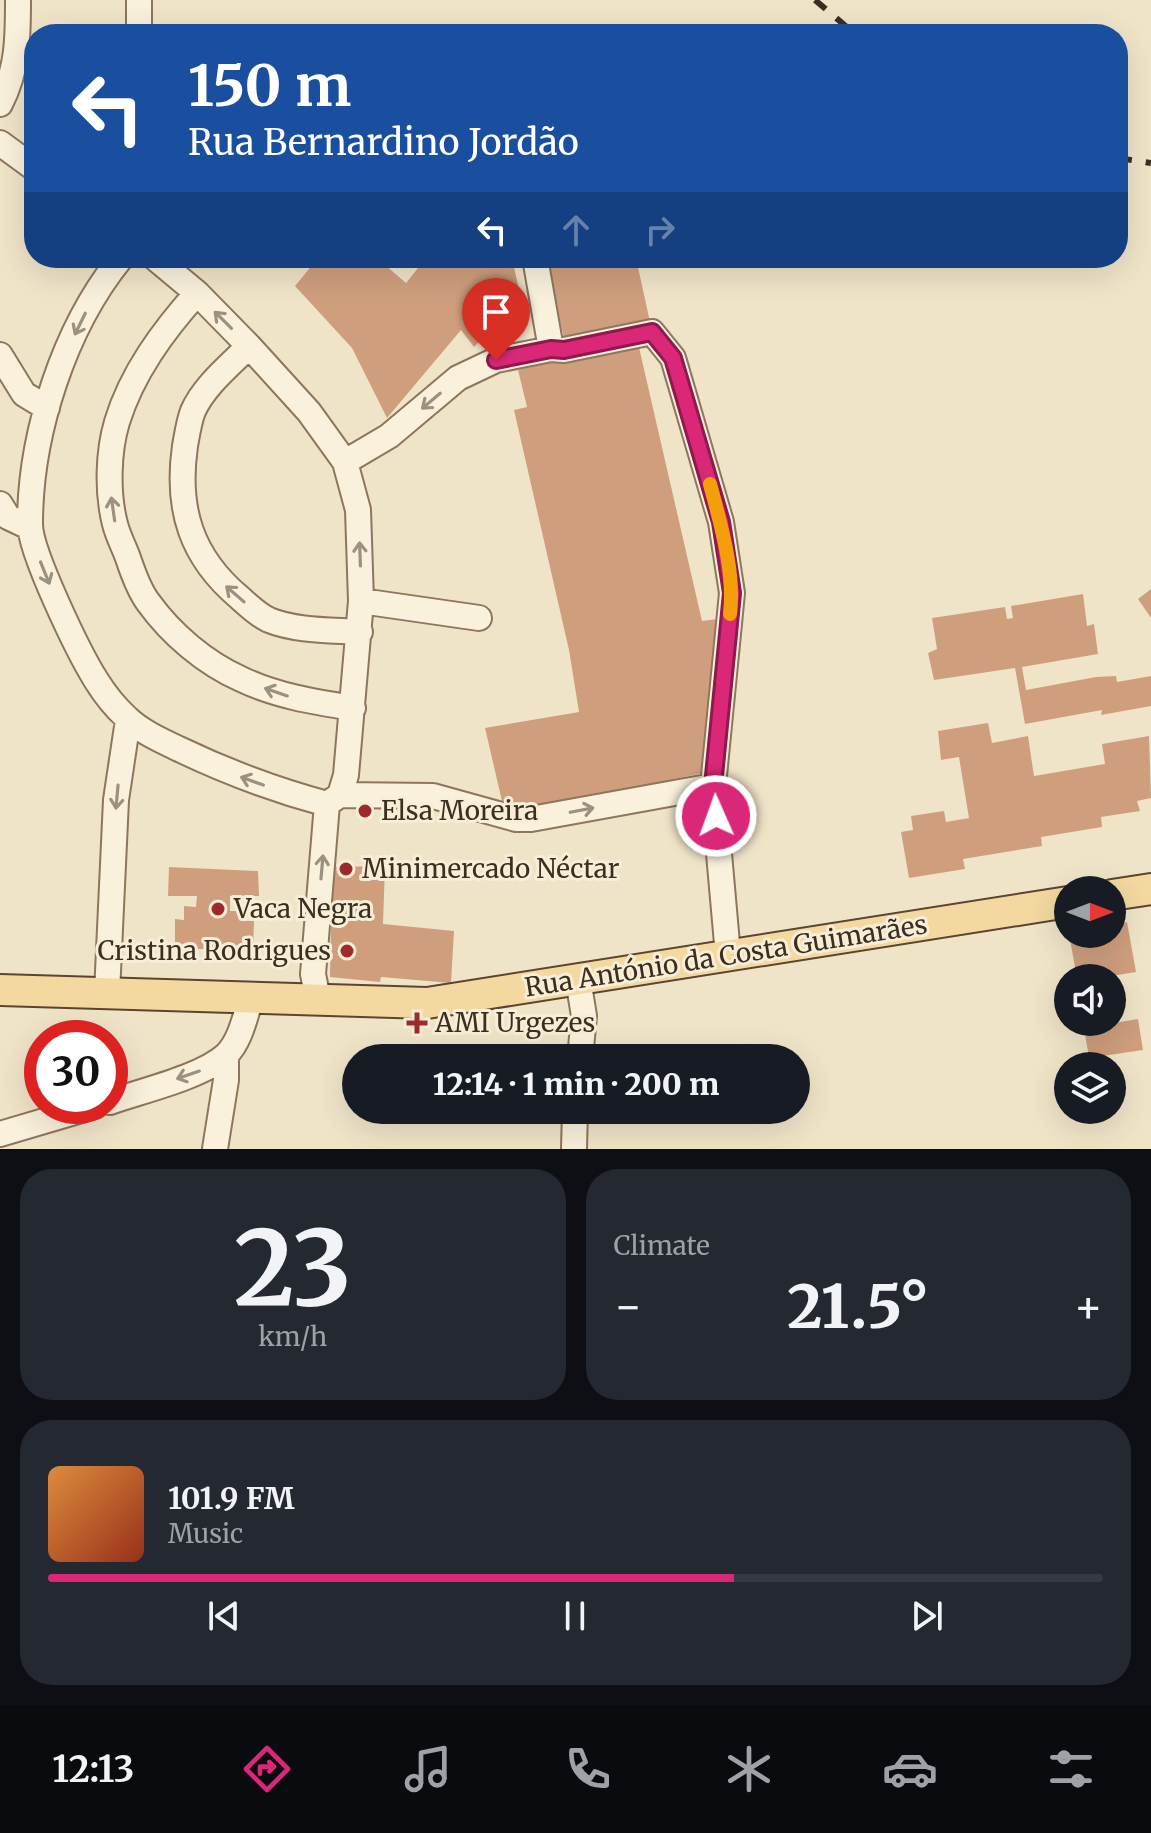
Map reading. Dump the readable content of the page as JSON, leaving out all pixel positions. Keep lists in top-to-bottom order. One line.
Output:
{"streets":{"main road":["Rua António da Costa Guimarães"]},"places":{"other":["Elsa Moreira","Minimercado Néctar","Vaca Negra","Cristina Rodrigues"],"health":["AMI Urgezes"]},"north":"right","page":{"turn":["150 m","Rua Bernardino Jordão"],"limit":"30","trip":"12:14 · 1 min · 200 m","tile":[["23","km/h"],"Climate"],"heat":["−","21.5°","+"],"song":["101.9 FM","Music"],"tabs":"12:13"}}
